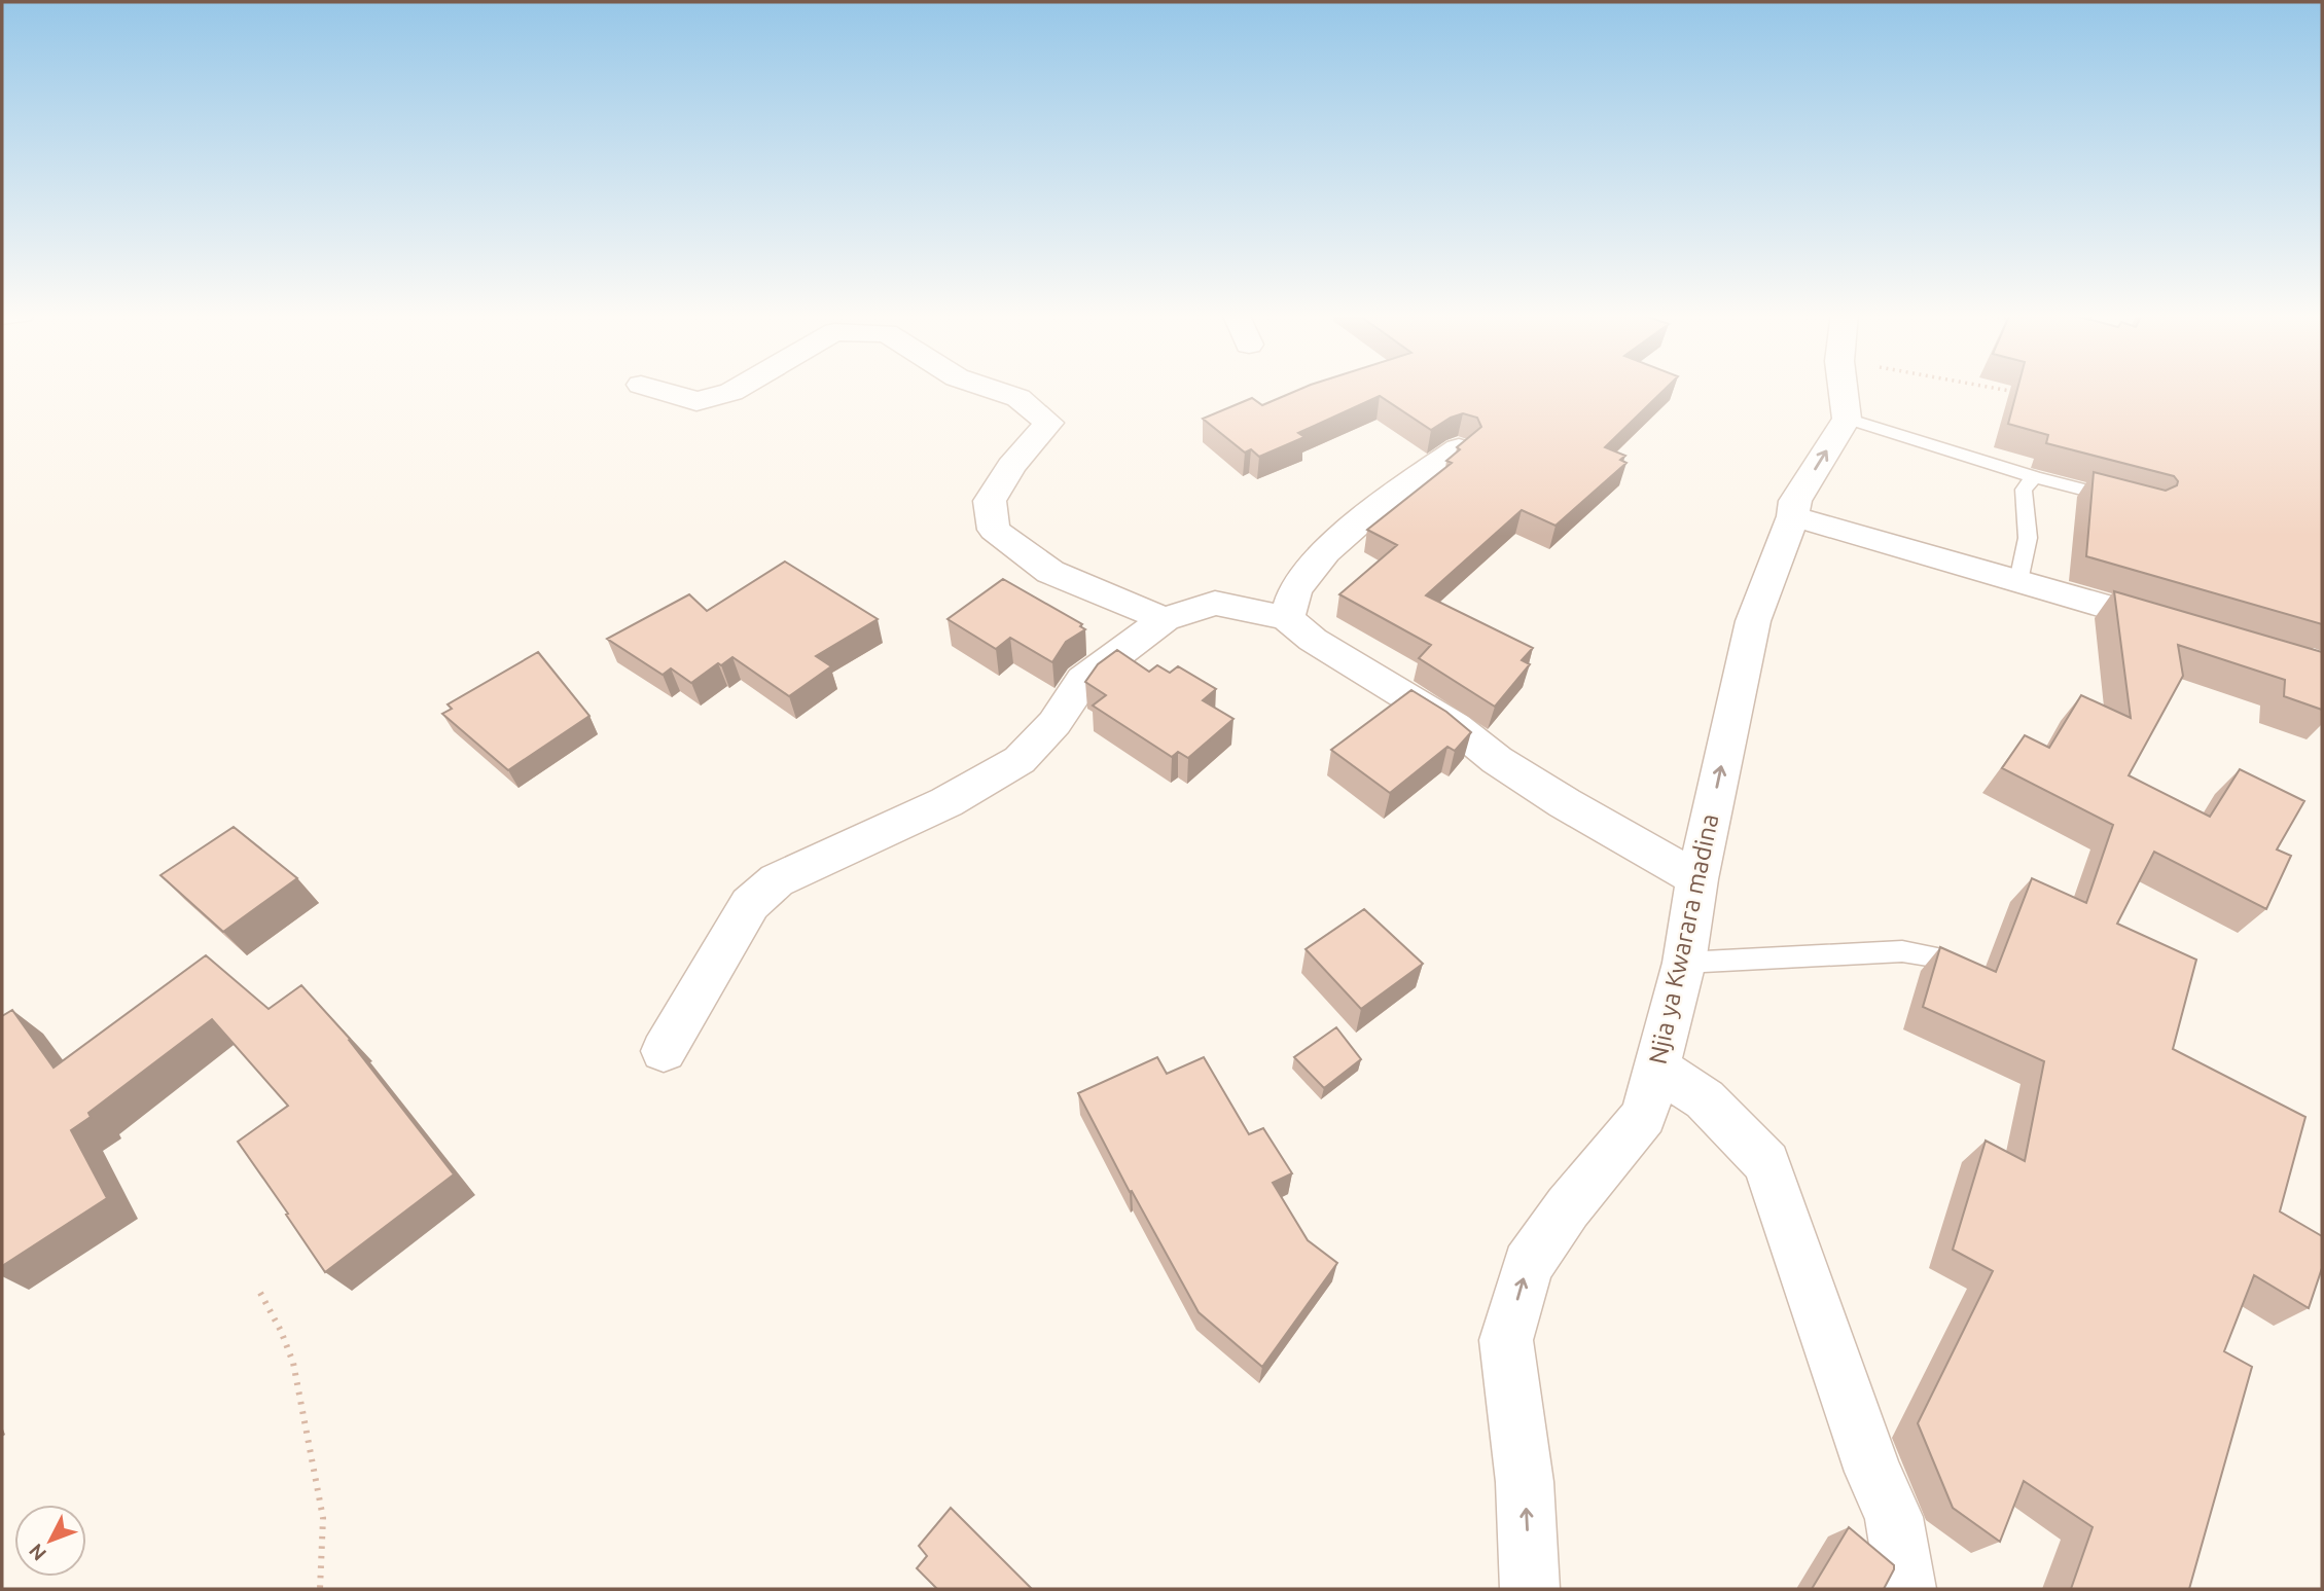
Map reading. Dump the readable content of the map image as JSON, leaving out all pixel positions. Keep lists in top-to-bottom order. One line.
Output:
{"streets":{"street":["Njia ya Kwarara madina"]},"one_way":["Njia ya Kwarara madina"],"north":"bottom left"}
